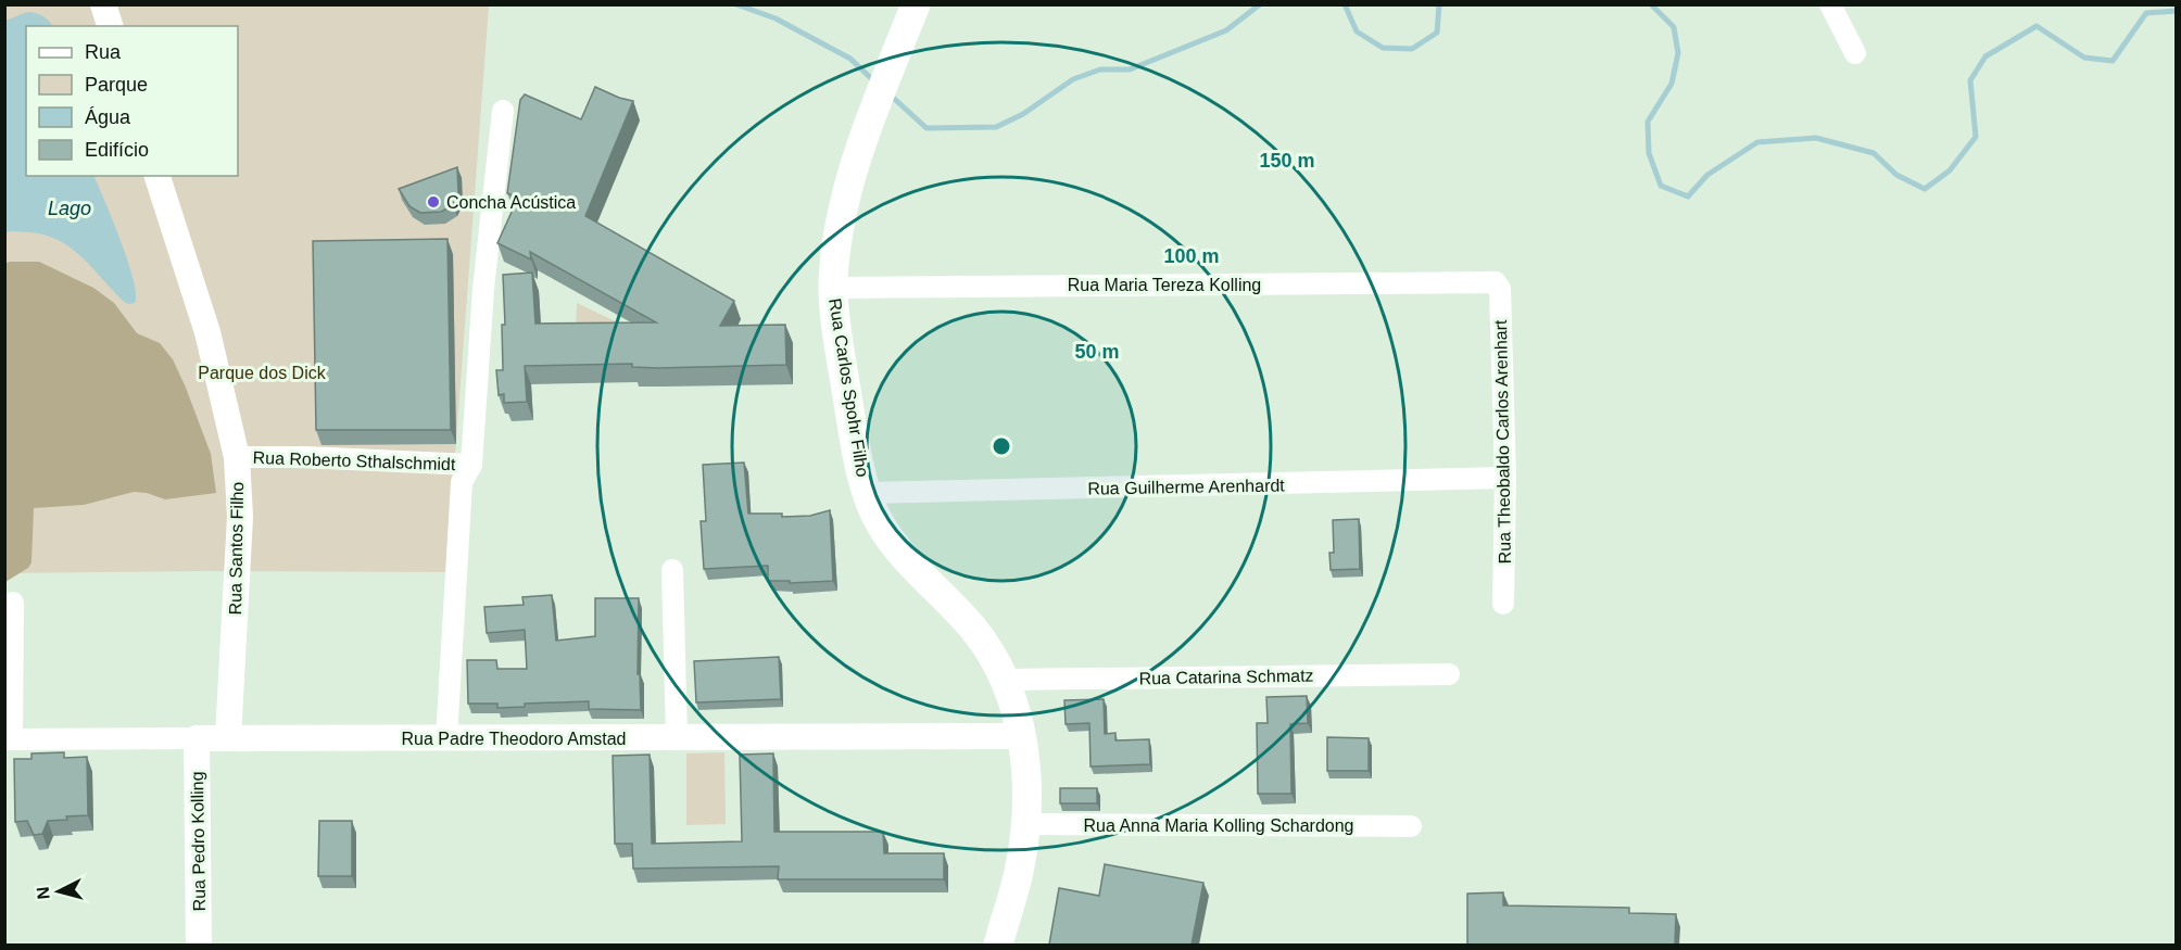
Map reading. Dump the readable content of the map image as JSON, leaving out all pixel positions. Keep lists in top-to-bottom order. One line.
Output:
{"streets":{"main road":["Rua Carlos Spohr Filho"],"street":["Rua Maria Tereza Kolling","Rua Theobaldo Carlos Arenhart","Rua Roberto Sthalschmidt","Rua Guilherme Arenhardt","Rua Santos Filho","Rua Catarina Schmatz","Rua Padre Theodoro Amstad","Rua Anna Maria Kolling Schardong","Rua Pedro Kolling"]},"crossings":[["Rua Maria Tereza Kolling","Rua Carlos Spohr Filho"],["Rua Maria Tereza Kolling","Rua Theobaldo Carlos Arenhart"],["Rua Carlos Spohr Filho","Rua Guilherme Arenhardt"],["Rua Carlos Spohr Filho","Rua Catarina Schmatz"],["Rua Carlos Spohr Filho","Rua Padre Theodoro Amstad"],["Rua Carlos Spohr Filho","Rua Anna Maria Kolling Schardong"],["Rua Theobaldo Carlos Arenhart","Rua Guilherme Arenhardt"],["Rua Roberto Sthalschmidt","Rua Santos Filho"],["Rua Santos Filho","Rua Padre Theodoro Amstad"],["Rua Padre Theodoro Amstad","Rua Pedro Kolling"]],"water":["Lago"],"parks":["Parque dos Dick"],"places":["Concha Acústica"],"legend":["Rua","Parque","Água","Edifício"],"north":"left","rings":["150 m","100 m","50 m"]}
